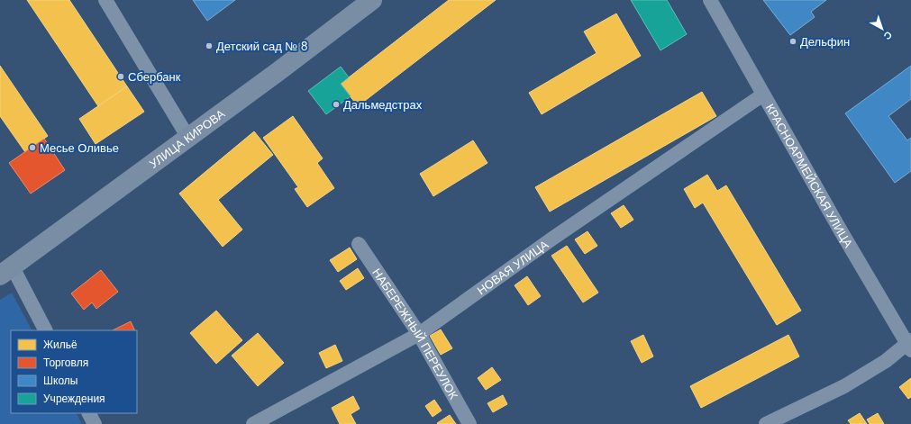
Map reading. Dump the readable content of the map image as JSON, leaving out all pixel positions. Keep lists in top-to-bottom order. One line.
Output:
{"streets":{"main road":["УЛИЦА КИРОВА"],"street":["КРАСНОАРМЕЙСКАЯ УЛИЦА","НОВАЯ УЛИЦА","НАБЕРЕЖНЫЙ ПЕРЕУЛОК"]},"crossings":[["КРАСНОАРМЕЙСКАЯ УЛИЦА","НОВАЯ УЛИЦА"],["НОВАЯ УЛИЦА","НАБЕРЕЖНЫЙ ПЕРЕУЛОК"]],"places":["Дельфин","Детский сад № 8","Сбербанк","Дальмедстрах","Месье Оливье"],"legend":["Жильё","Торговля","Школы","Учреждения"],"north":"bottom right"}
